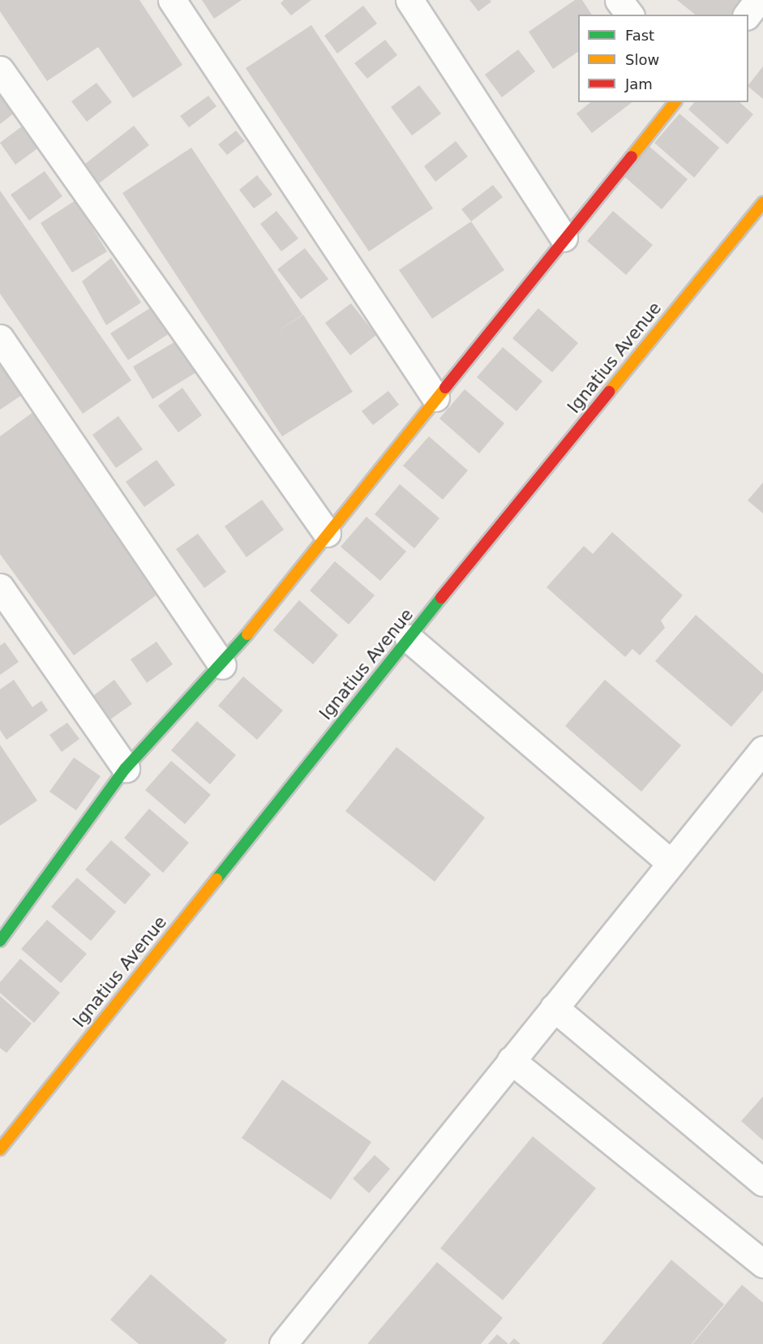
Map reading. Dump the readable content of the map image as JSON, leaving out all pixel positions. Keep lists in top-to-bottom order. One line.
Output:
{"streets":{"street":["Ignatius Avenue"]},"legend":["Fast","Slow","Jam"]}
